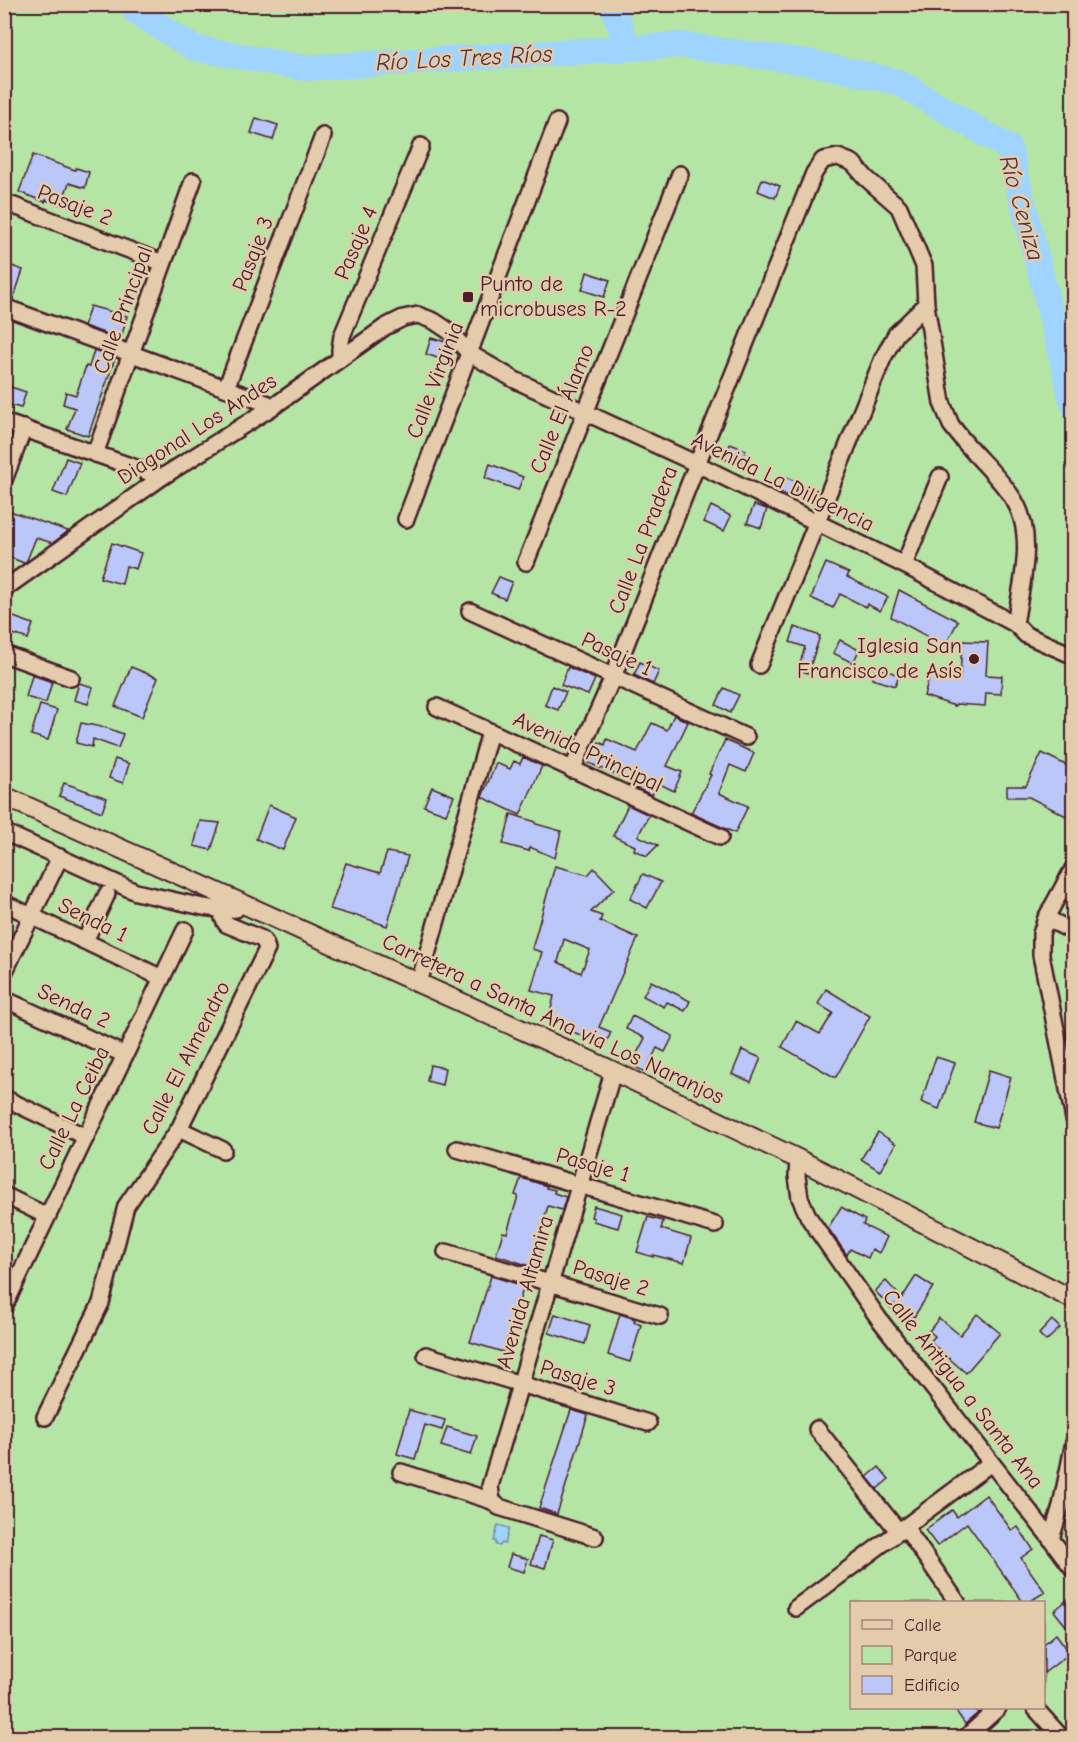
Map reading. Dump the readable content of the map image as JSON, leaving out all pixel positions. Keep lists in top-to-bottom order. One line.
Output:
{"streets":{"main road":["Carretera a Santa Ana via Los Naranjos"],"street":["Pasaje 2","Pasaje 4","Pasaje 3","Calle Principal","Calle Virginia","Calle El Álamo","Diagonal Los Andes","Avenida La Diligencia","Calle La Pradera","Pasaje 1","Avenida Principal","Senda 1","Senda 2","Calle El Almendro","Calle La Ceiba","Avenida Altamira","Calle Antigua a Santa Ana"]},"crossings":[["Pasaje 2","Calle Principal"],["Pasaje 2","Avenida Altamira"],["Pasaje 4","Diagonal Los Andes"],["Pasaje 3","Avenida Altamira"],["Calle Virginia","Avenida La Diligencia"],["Calle El Álamo","Avenida La Diligencia"],["Diagonal Los Andes","Avenida La Diligencia"],["Avenida La Diligencia","Calle La Pradera"],["Calle La Pradera","Pasaje 1"],["Calle La Pradera","Avenida Principal"],["Pasaje 1","Avenida Altamira"],["Senda 1","Calle La Ceiba"],["Senda 2","Calle La Ceiba"],["Carretera a Santa Ana via Los Naranjos","Avenida Altamira"],["Carretera a Santa Ana via Los Naranjos","Calle Antigua a Santa Ana"]],"water":["Río Los Tres Ríos","Río Ceniza"],"places":{"transit":["Punto de microbuses R-2"],"other":["Iglesia San Francisco de Asís"]},"legend":["Calle","Parque","Edificio"]}
